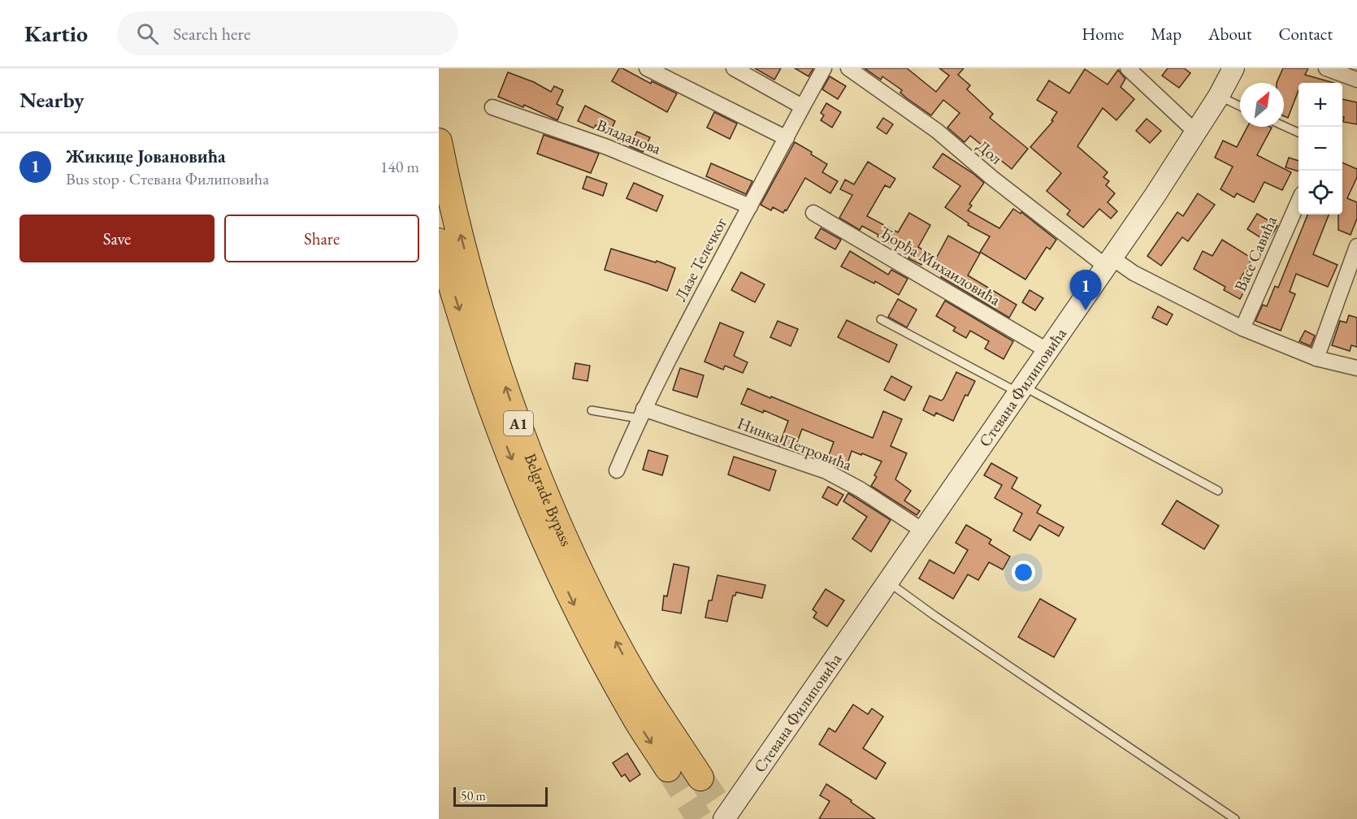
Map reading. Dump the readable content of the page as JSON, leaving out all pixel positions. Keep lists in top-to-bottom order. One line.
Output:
{"streets":{"highway":["A1","Belgrade Bypass"],"main road":["Стевана Филиповића"],"street":["Владанова","Дол","Васе Савића","Лазе Телечког","Ђорђа Михаиловића","Нинка Петровића"]},"crossings":[["Владанова","Лазе Телечког"],["Дол","Васе Савића"],["Дол","Стевана Филиповића"],["Лазе Телечког","Нинка Петровића"],["Ђорђа Михаиловића","Стевана Филиповића"],["Стевана Филиповића","Нинка Петровића"]],"scale_bar":"50 m","north":"top right","page":{"header":"Kartio","search":"Search here","nav":["Home","Map","About","Contact"],"heading":"Nearby","map_buttons":["+","−"],"list":[{"mark":"1","name":"Жикице Јовановића","note":"Bus stop · Стевана Филиповића","value":"140 m"}],"buttons":["Save","Share"],"pins":"1","scale":"50 m"}}
